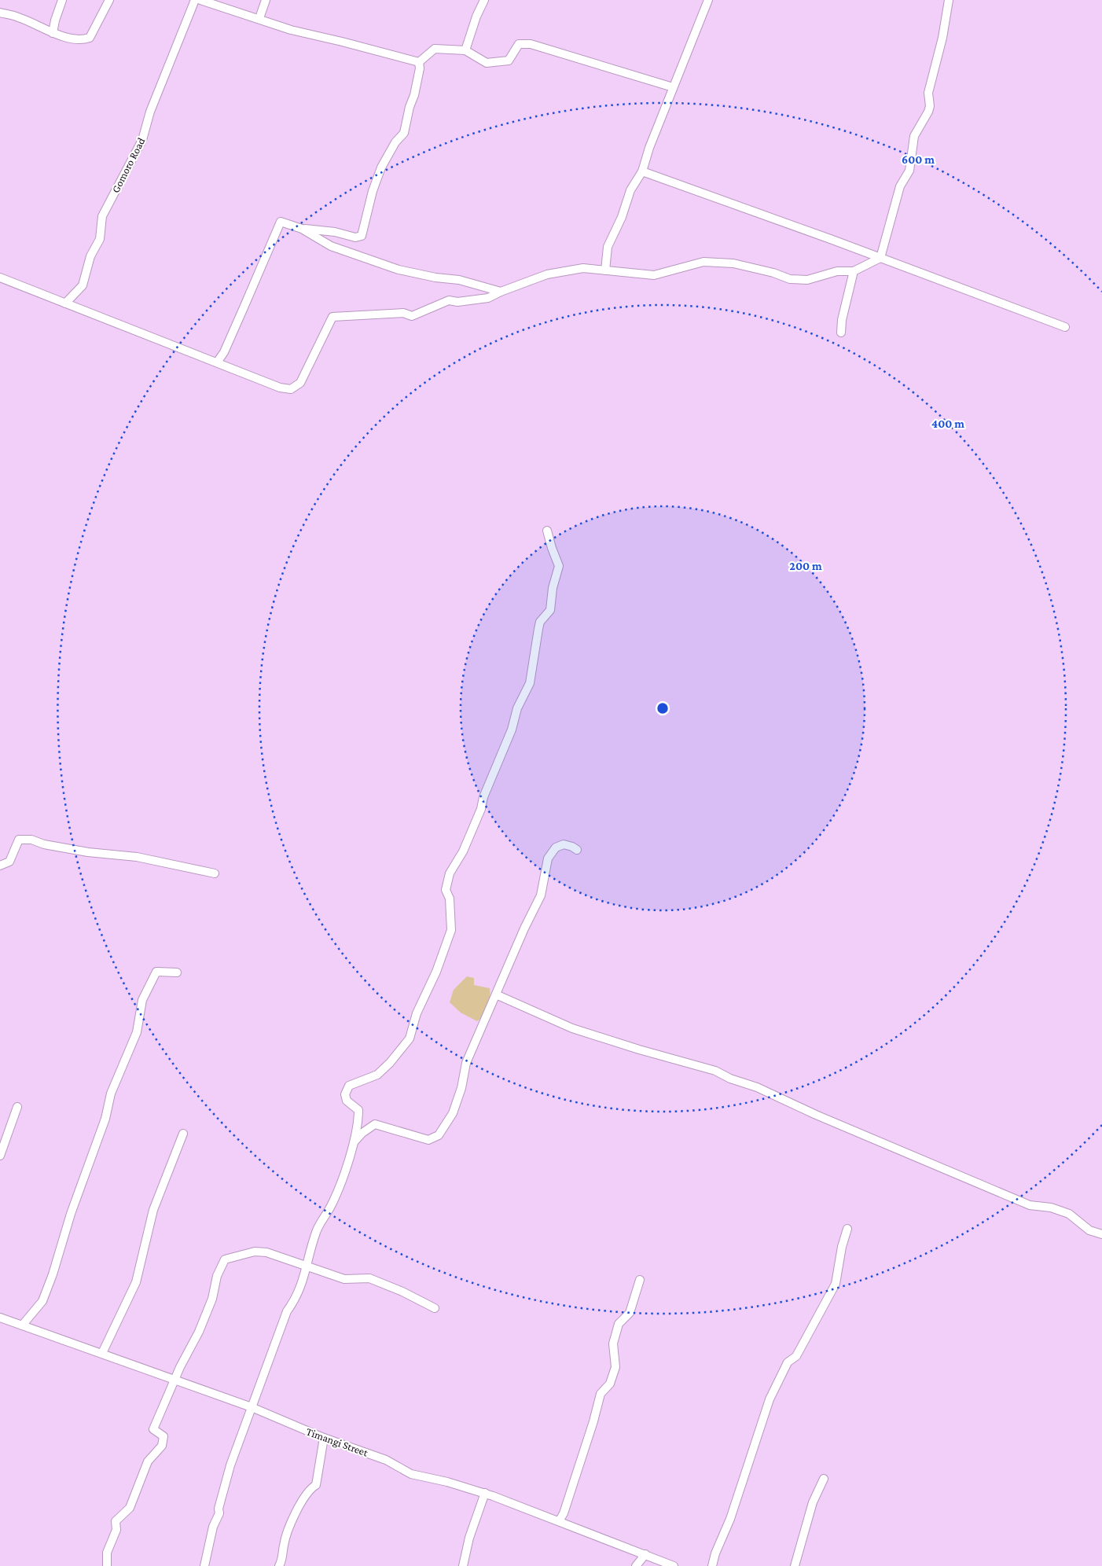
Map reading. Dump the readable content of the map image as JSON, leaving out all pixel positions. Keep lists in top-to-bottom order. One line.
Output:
{"streets":{"street":["Gomoro Road","Timangi Street"]},"rings":["600 m","400 m","200 m"]}
